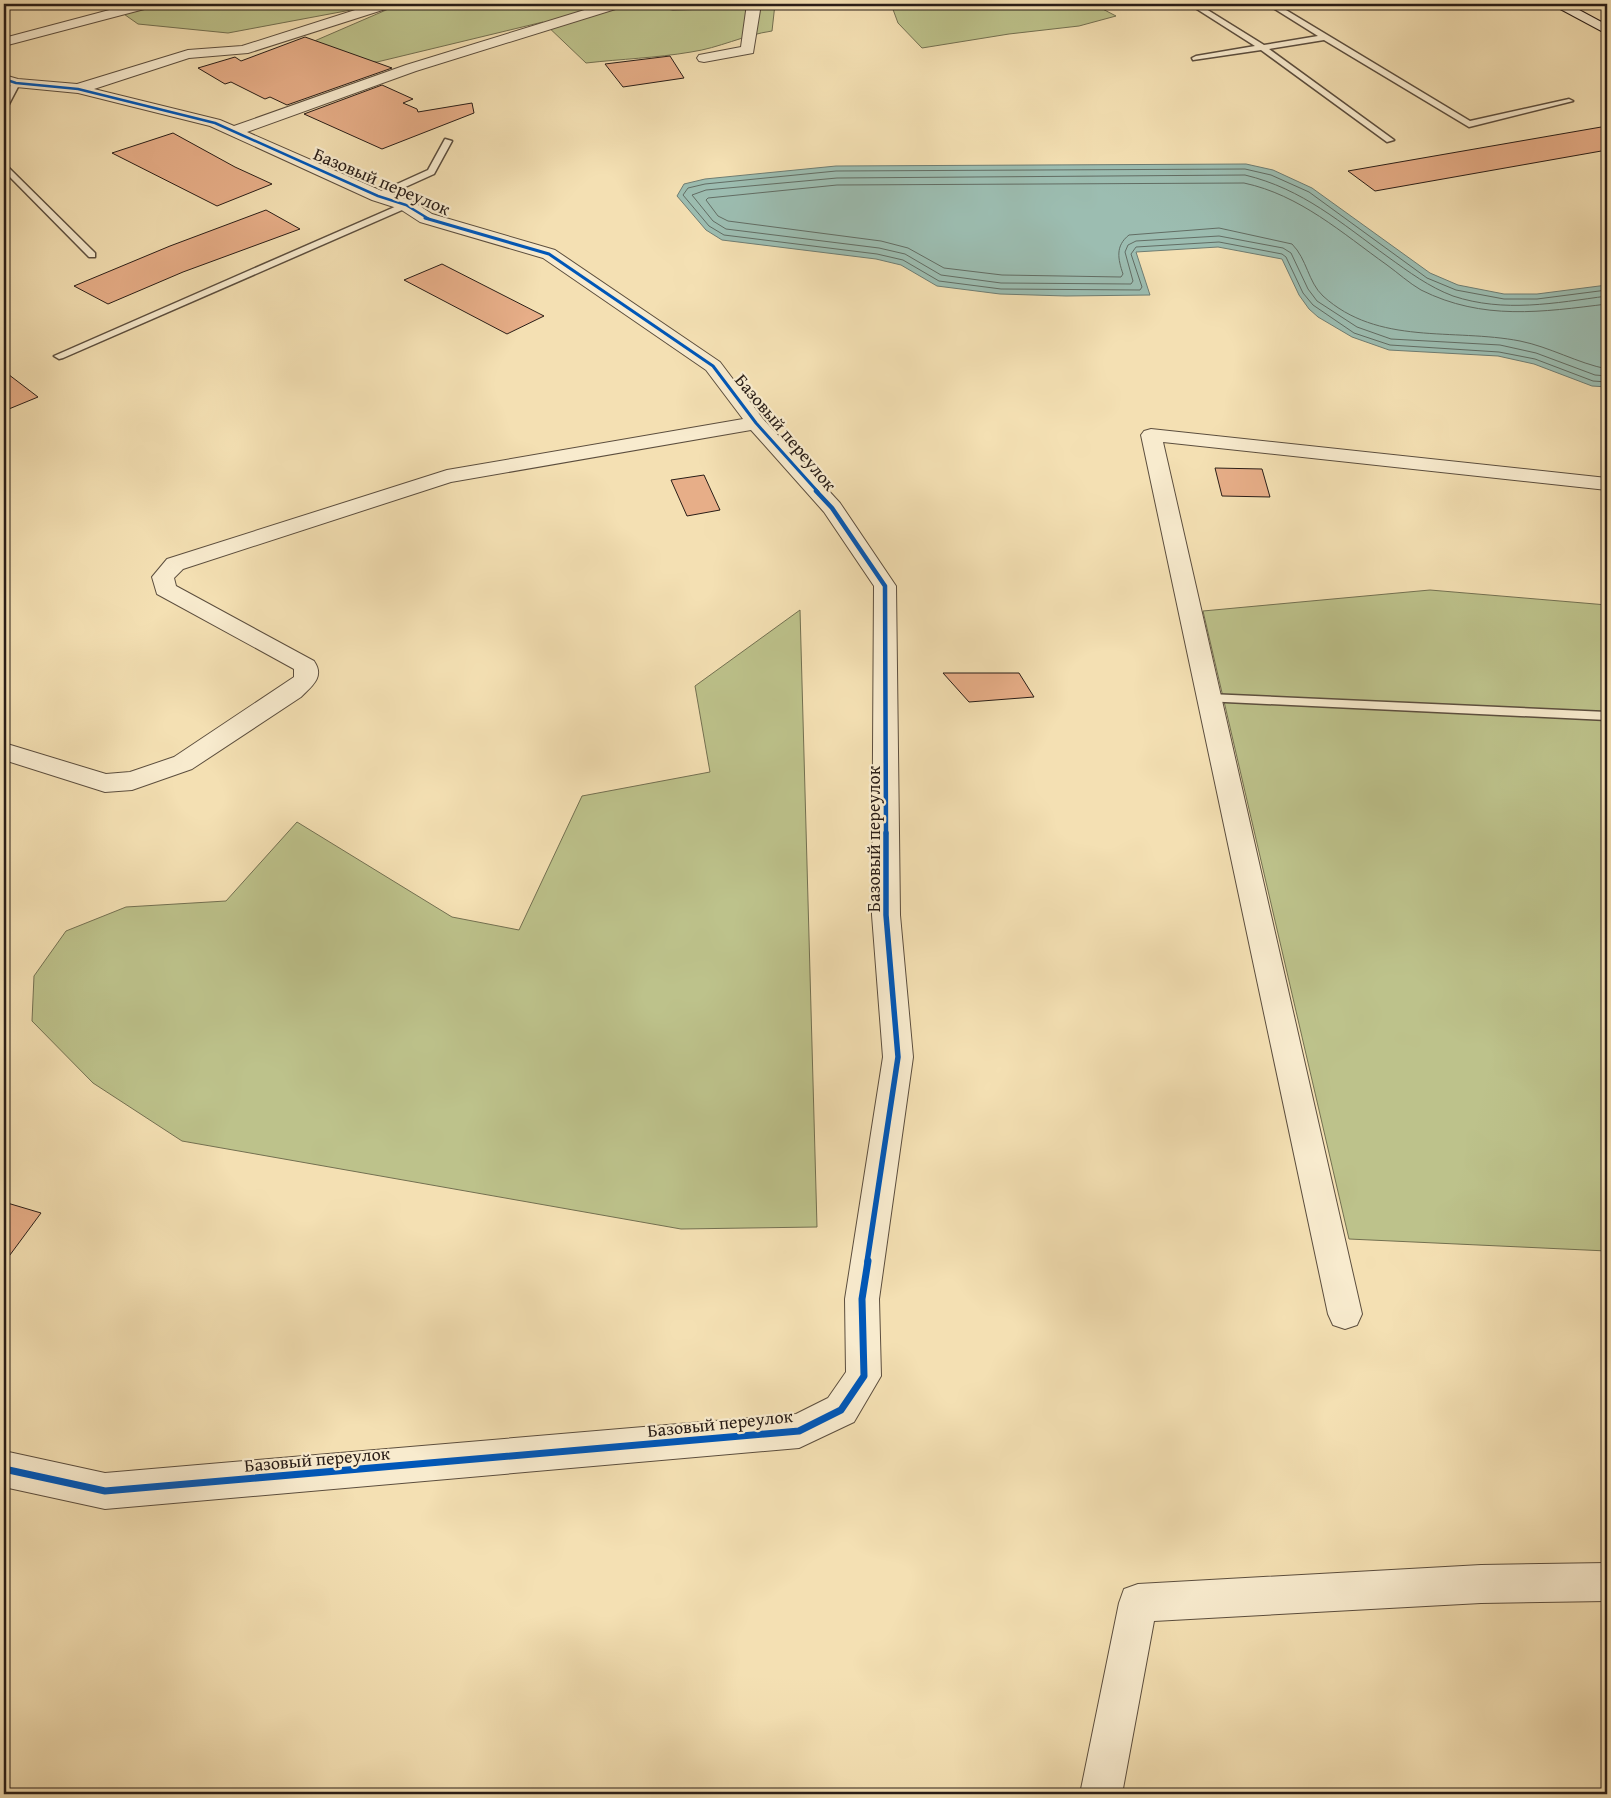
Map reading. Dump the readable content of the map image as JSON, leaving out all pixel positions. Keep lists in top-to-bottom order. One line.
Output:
{"streets":{"street":["Базовый переулок"]}}
